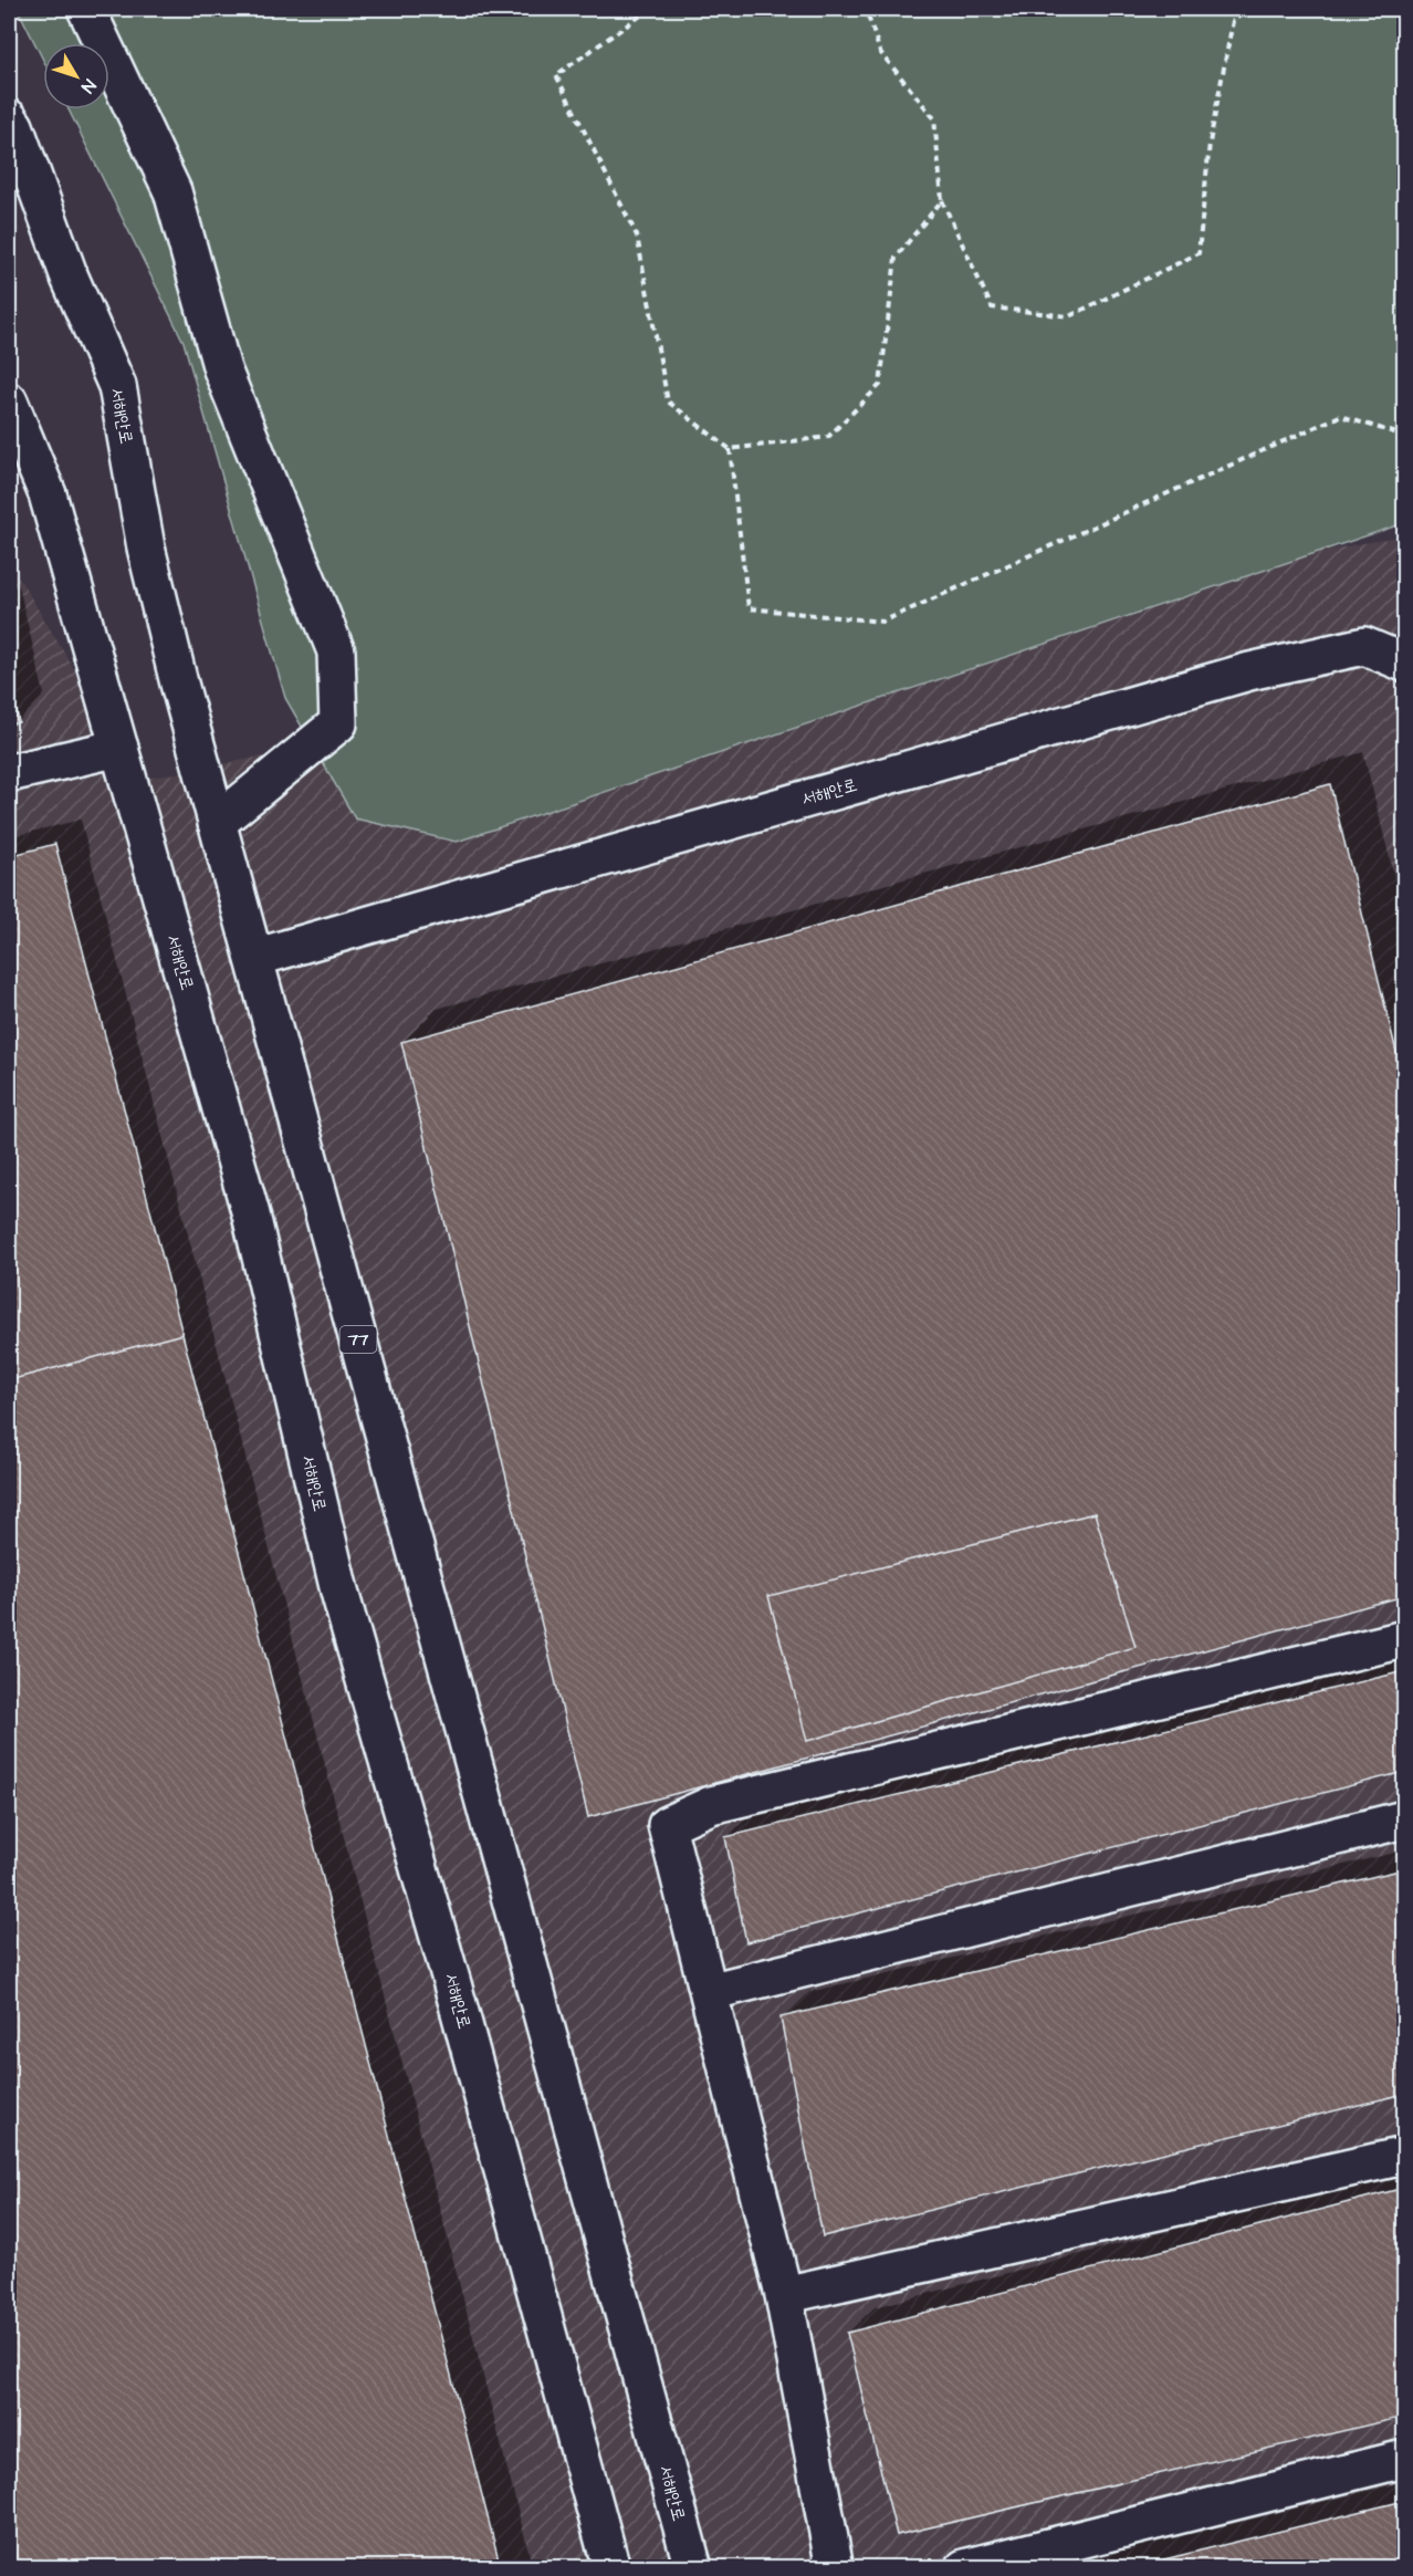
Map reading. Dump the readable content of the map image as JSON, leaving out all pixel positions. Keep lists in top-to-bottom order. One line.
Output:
{"streets":{"main road":["서해안로","77"]},"north":"bottom right"}
